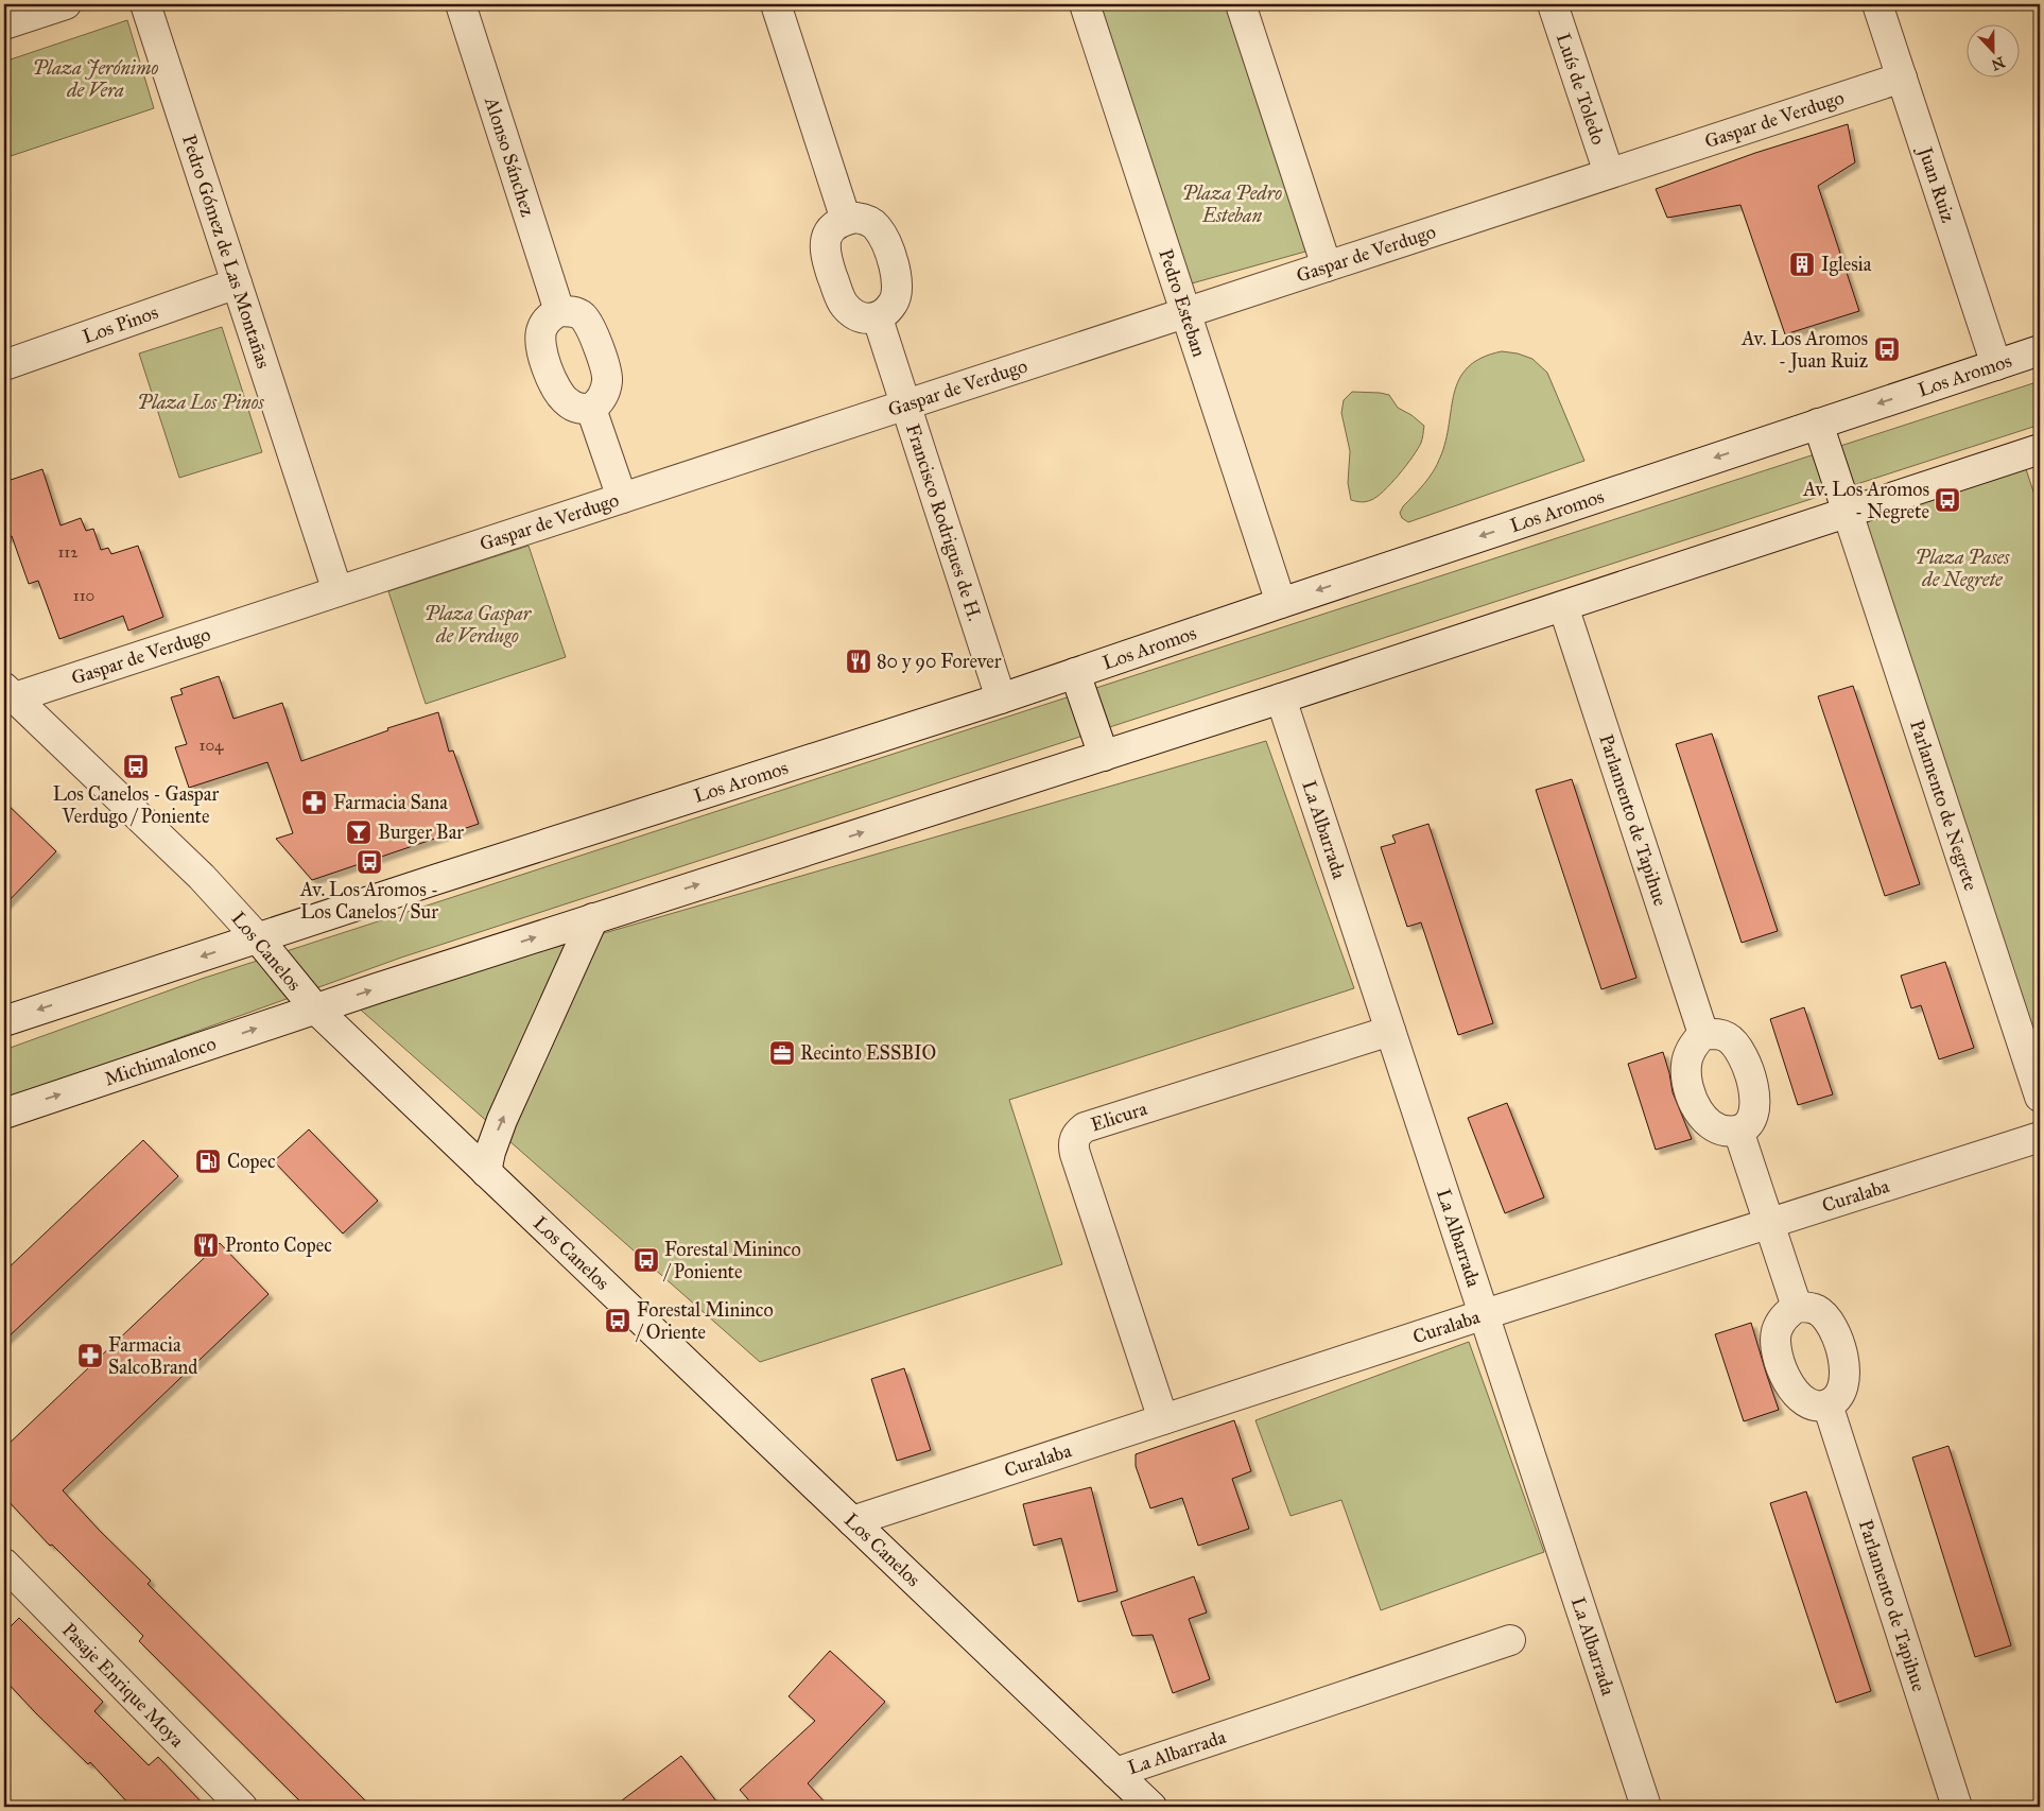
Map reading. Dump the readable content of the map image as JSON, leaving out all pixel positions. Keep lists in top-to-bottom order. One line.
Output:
{"streets":{"street":["Luís de Toledo","Gaspar de Verdugo","Alonso Sánchez","Juan Ruiz","Pedro Gómez de Las Montañas","Pedro Esteban","Los Pinos","Los Aromos","Francisco Rodrigues de H.","Parlamento de Negrete","Parlamento de Tapihue","La Albarrada","Los Canelos","Michimalonco","Elicura","Curalaba","Pasaje Enrique Moya"]},"crossings":[["Luís de Toledo","Gaspar de Verdugo"],["Gaspar de Verdugo","Juan Ruiz"],["Gaspar de Verdugo","Pedro Gómez de Las Montañas"],["Gaspar de Verdugo","Pedro Esteban"],["Gaspar de Verdugo","Francisco Rodrigues de H."],["Gaspar de Verdugo","Los Canelos"],["Juan Ruiz","Los Aromos"],["Pedro Gómez de Las Montañas","Los Pinos"],["Pedro Esteban","Los Aromos"],["Los Aromos","Francisco Rodrigues de H."],["Los Aromos","Parlamento de Negrete"],["Los Aromos","Los Canelos"],["La Albarrada","Los Canelos"],["La Albarrada","Elicura"],["La Albarrada","Curalaba"],["Los Canelos","Michimalonco"],["Los Canelos","Curalaba"],["Elicura","Curalaba"]],"parks":["Plaza Jerónimo de Vera","Plaza Pedro Esteban","Plaza Los Pinos","Plaza Pases de Negrete","Plaza Gaspar de Verdugo"],"places":{"building":["Iglesia"],"bus stop":["Av. Los Aromos - Juan Ruiz","Av. Los Aromos - Negrete","Los Canelos - Gaspar Verdugo / Poniente","Av. Los Aromos - Los Canelos / Sur","Forestal Mininco / Poniente","Forestal Mininco / Oriente"],"restaurant":["80 y 90 Forever","Pronto Copec"],"pharmacy":["Farmacia Sana","Farmacia SalcoBrand"],"bar":["Burger Bar"],"office":["Recinto ESSBIO"],"fuel station":["Copec"]},"house_numbers":["112","110","104"],"north":"bottom"}
